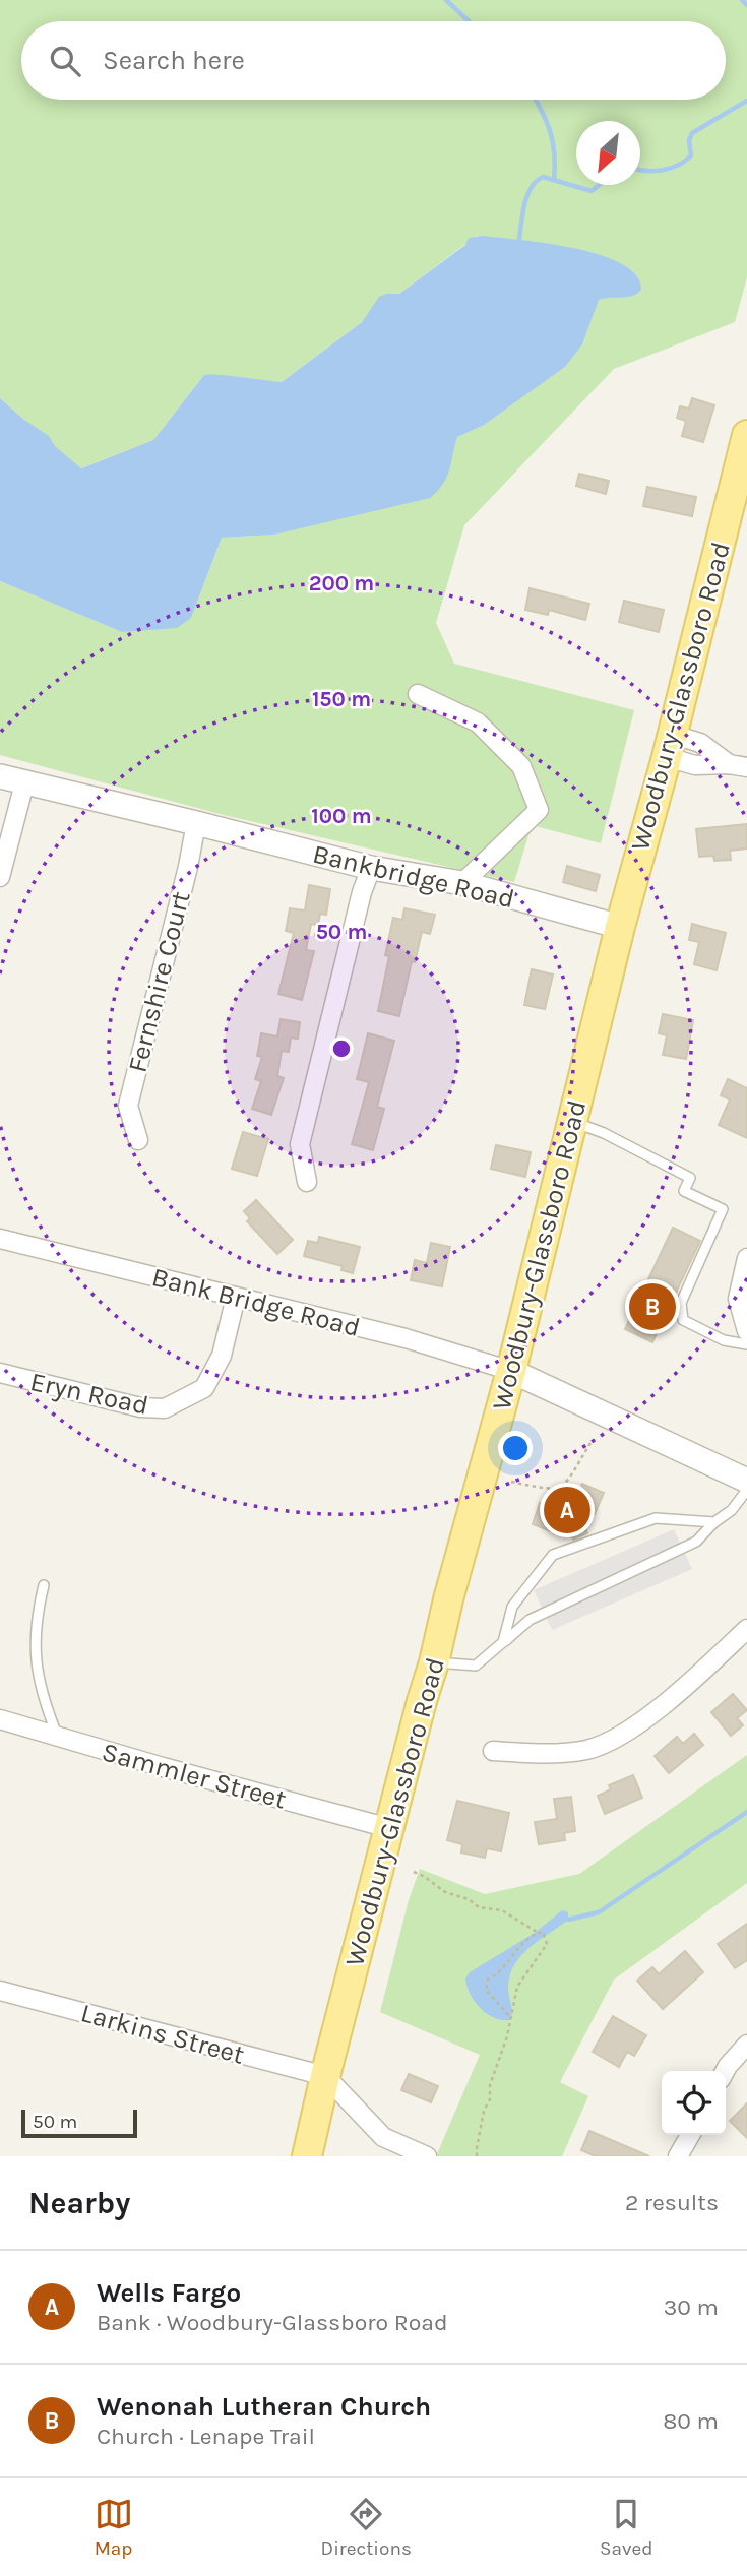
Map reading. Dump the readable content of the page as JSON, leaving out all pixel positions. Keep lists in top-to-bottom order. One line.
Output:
{"streets":{"main road":["Woodbury-Glassboro Road"],"street":["Bankbridge Road","Fernshire Court","Bank Bridge Road","Eryn Road","Sammler Street","Larkins Street"]},"crossings":[["Woodbury-Glassboro Road","Bankbridge Road"],["Woodbury-Glassboro Road","Bank Bridge Road"],["Woodbury-Glassboro Road","Sammler Street"],["Woodbury-Glassboro Road","Larkins Street"],["Bankbridge Road","Fernshire Court"],["Bank Bridge Road","Eryn Road"]],"scale_bar":"50 m","north":"bottom left","page":{"search":"Search here","pins":["B","A"],"scale":"50 m","heading":["Nearby","2 results"],"list":[{"mark":"A","name":"Wells Fargo","note":"Bank · Woodbury-Glassboro Road","value":"30 m"},{"mark":"B","name":"Wenonah Lutheran Church","note":"Church · Lenape Trail","value":"80 m"}],"nav":["Map","Directions","Saved"]},"rings":["200 m","150 m","100 m","50 m"]}
